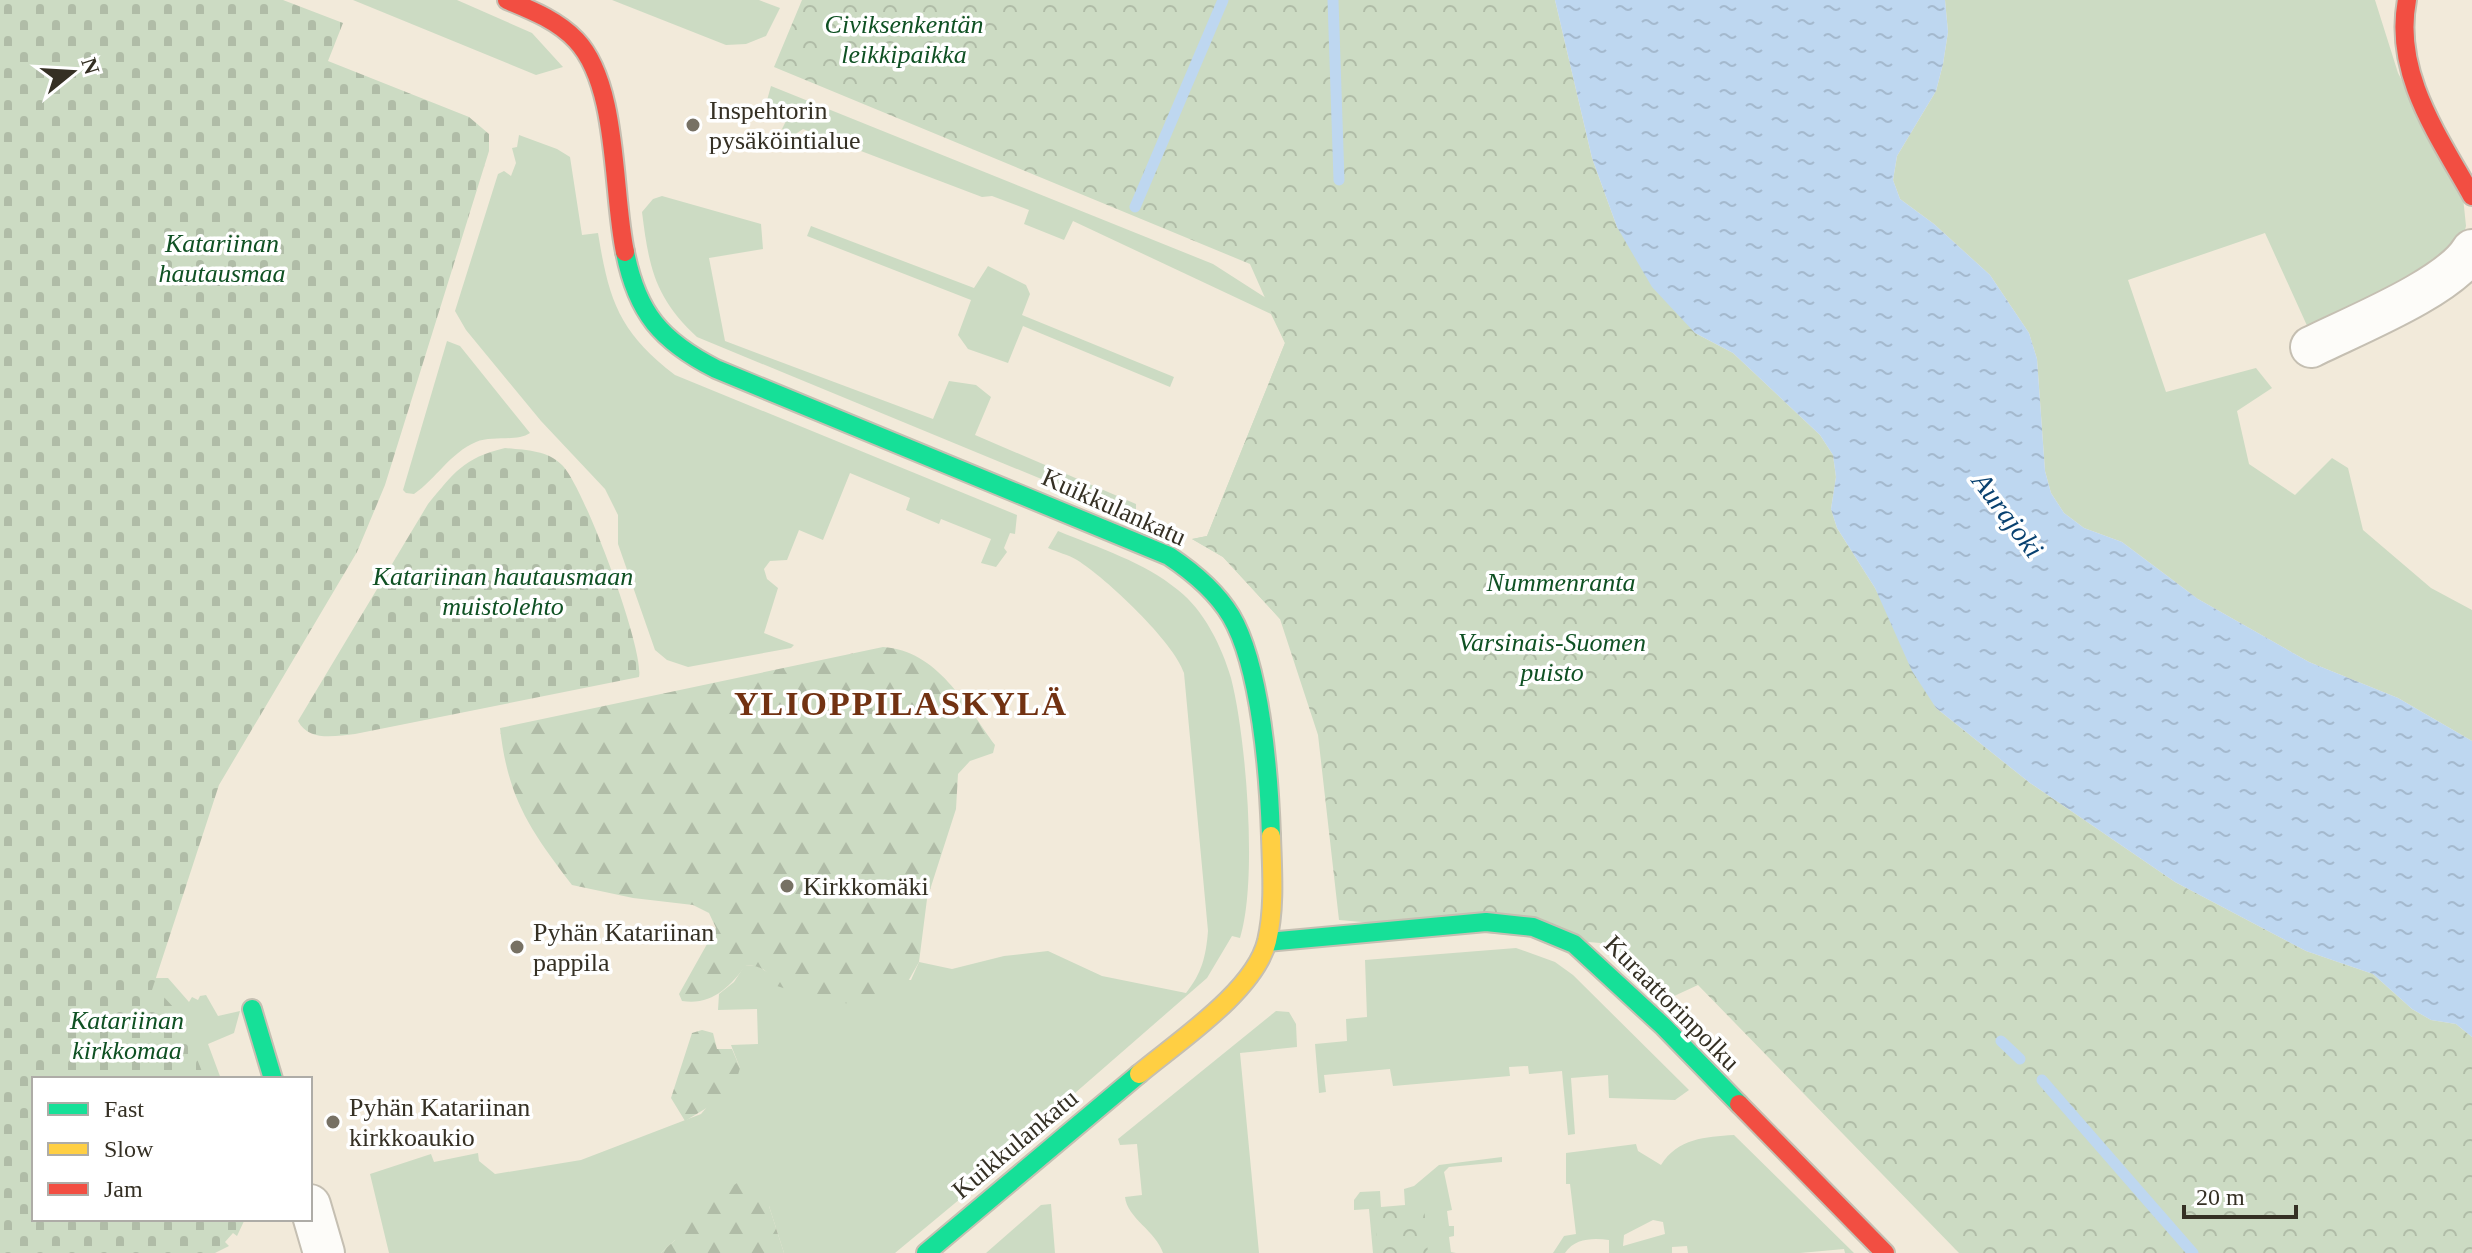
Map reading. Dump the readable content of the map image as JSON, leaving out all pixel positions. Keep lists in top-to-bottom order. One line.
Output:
{"streets":{"street":["Kuikkulankatu","Kuraattorinpolku"]},"crossings":[["Kuikkulankatu","Kuraattorinpolku"]],"districts":["YLIOPPILASKYLÄ"],"water":["Aurajoki"],"parks":["Civiksenkentän leikkipaikka","Katariinan hautausmaa","Katariinan hautausmaan muistolehto","Nummenranta","Varsinais-Suomen puisto","Katariinan kirkkomaa"],"places":["Inspehtorin pysäköintialue","Kirkkomäki","Pyhän Katariinan pappila","Pyhän Katariinan kirkkoaukio"],"legend":["Fast","Slow","Jam"],"scale_bar":"20 m","north":"right"}
